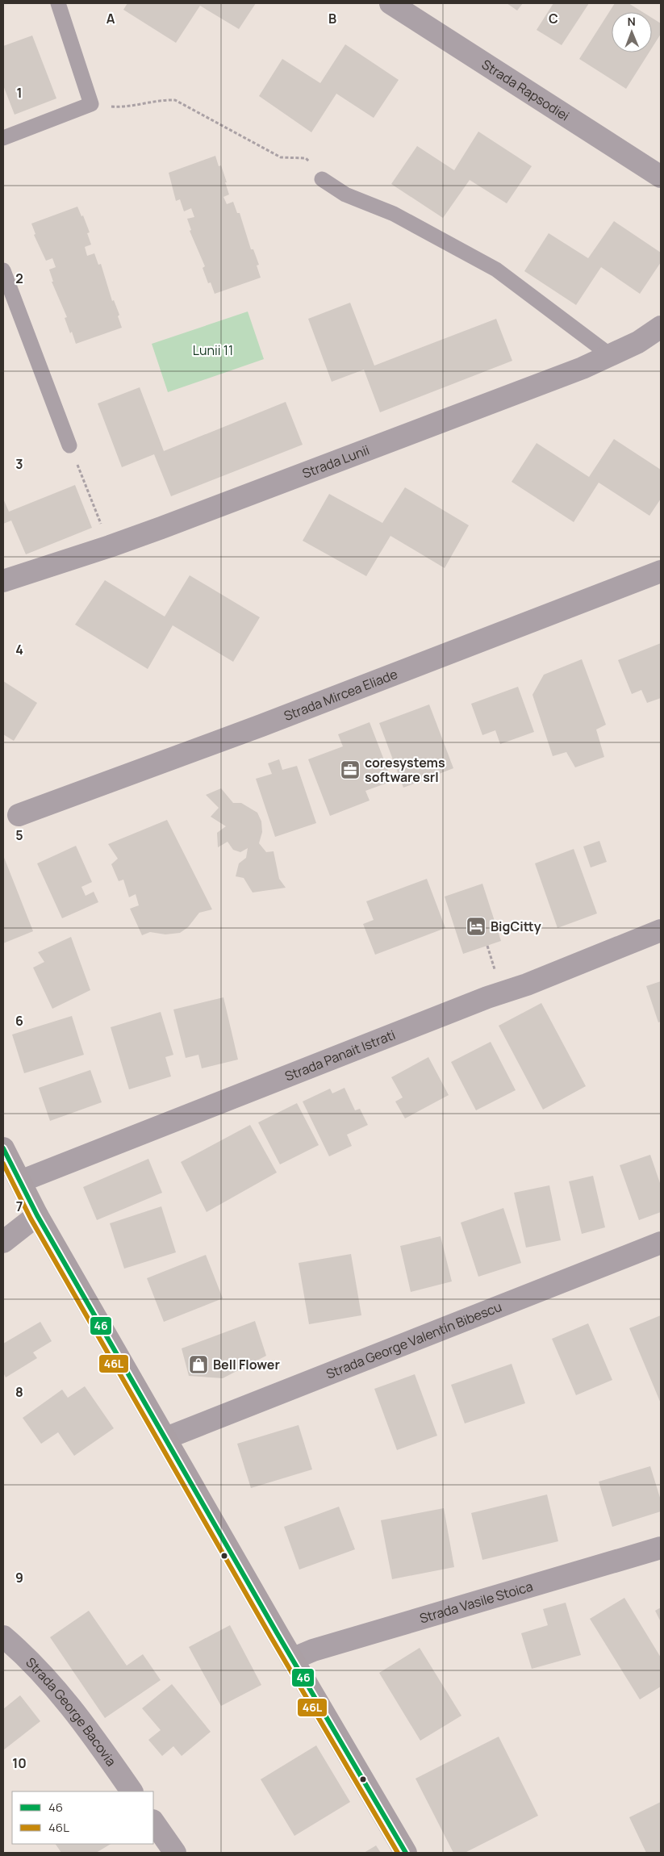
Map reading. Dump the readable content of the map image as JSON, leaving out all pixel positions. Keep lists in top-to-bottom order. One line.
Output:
{"streets":{"street":["Strada Rapsodiei","Strada Lunii","Strada Mircea Eliade","Strada Panait Istrati","Strada George Valentin Bibescu","Strada Vasile Stoica","Strada George Bacovia"]},"parks":["Lunii 11"],"places":{"office":["coresystems software srl"],"hotel":["BigCitty"],"shop":["Bell Flower"]},"lines":["transit line 46","transit line 46L"],"legend":["46","46L"],"north":"top","grid":{"columns":["A","B","C"],"rows":["1","2","3","4","5","6","7","8","9","10"]}}
